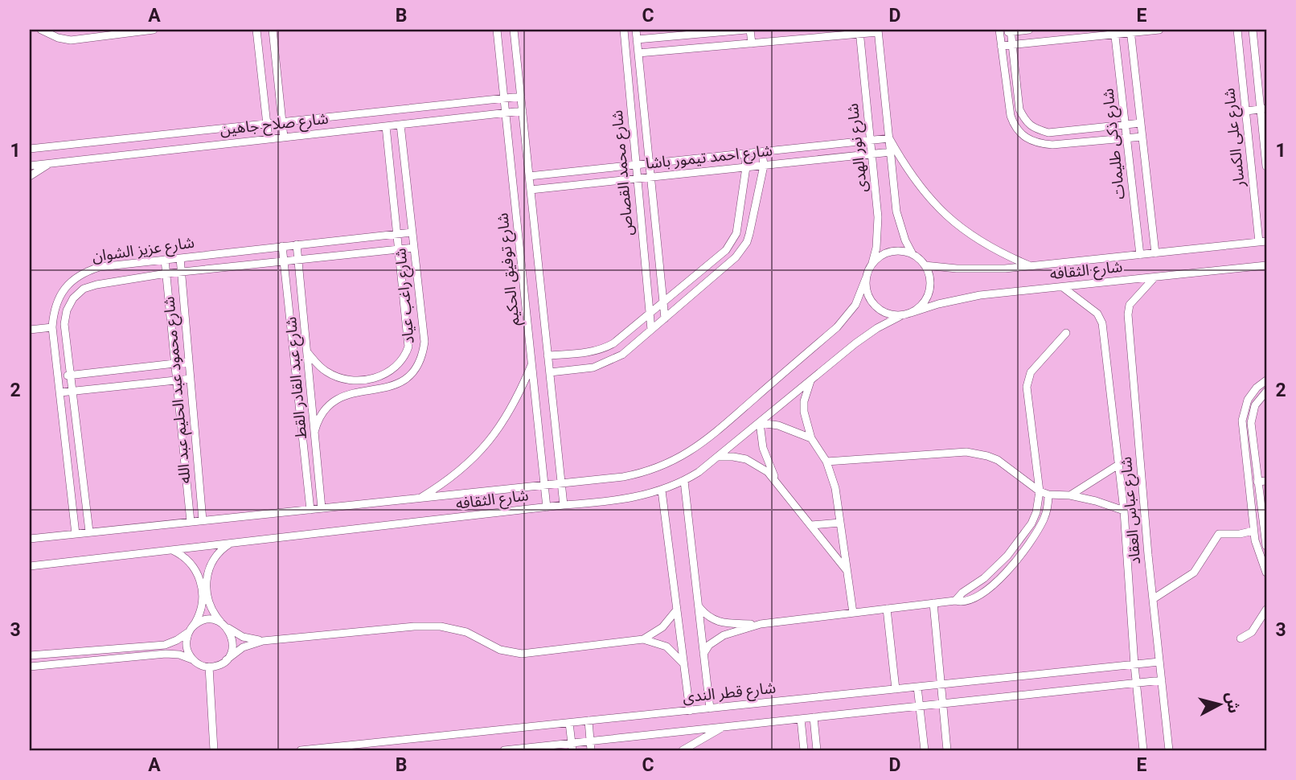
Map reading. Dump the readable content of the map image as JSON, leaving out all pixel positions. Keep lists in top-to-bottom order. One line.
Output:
{"streets":{"street":["شارع صلاح جاهين","شارع على الكسار","شارع ذكى طليمات","شارع نور الهدى","شارع احمد تيمور باشا","شارع محمد القصاص","شارع عزيز الشوان","شارع توفيق الحكيم","شارع الثقافه","شارع راغب عياد","شارع عبد القادر القط","شارع محمود عبد الحليم عبد الله","شارع عباس العقاد","شارع قطر الندى"]},"crossings":[["شارع صلاح جاهين","شارع توفيق الحكيم"],["شارع صلاح جاهين","شارع راغب عياد"],["شارع على الكسار","شارع الثقافه"],["شارع ذكى طليمات","شارع الثقافه"],["شارع نور الهدى","شارع احمد تيمور باشا"],["شارع نور الهدى","شارع الثقافه"],["شارع احمد تيمور باشا","شارع محمد القصاص"],["شارع احمد تيمور باشا","شارع توفيق الحكيم"],["شارع عزيز الشوان","شارع الثقافه"],["شارع عزيز الشوان","شارع راغب عياد"],["شارع عزيز الشوان","شارع عبد القادر القط"],["شارع عزيز الشوان","شارع محمود عبد الحليم عبد الله"],["شارع توفيق الحكيم","شارع الثقافه"],["شارع الثقافه","شارع عبد القادر القط"],["شارع الثقافه","شارع محمود عبد الحليم عبد الله"],["شارع الثقافه","شارع عباس العقاد"],["شارع راغب عياد","شارع عبد القادر القط"],["شارع عباس العقاد","شارع قطر الندى"]],"north":"right","grid":{"columns":["A","B","C","D","E"],"rows":["1","2","3"]}}
